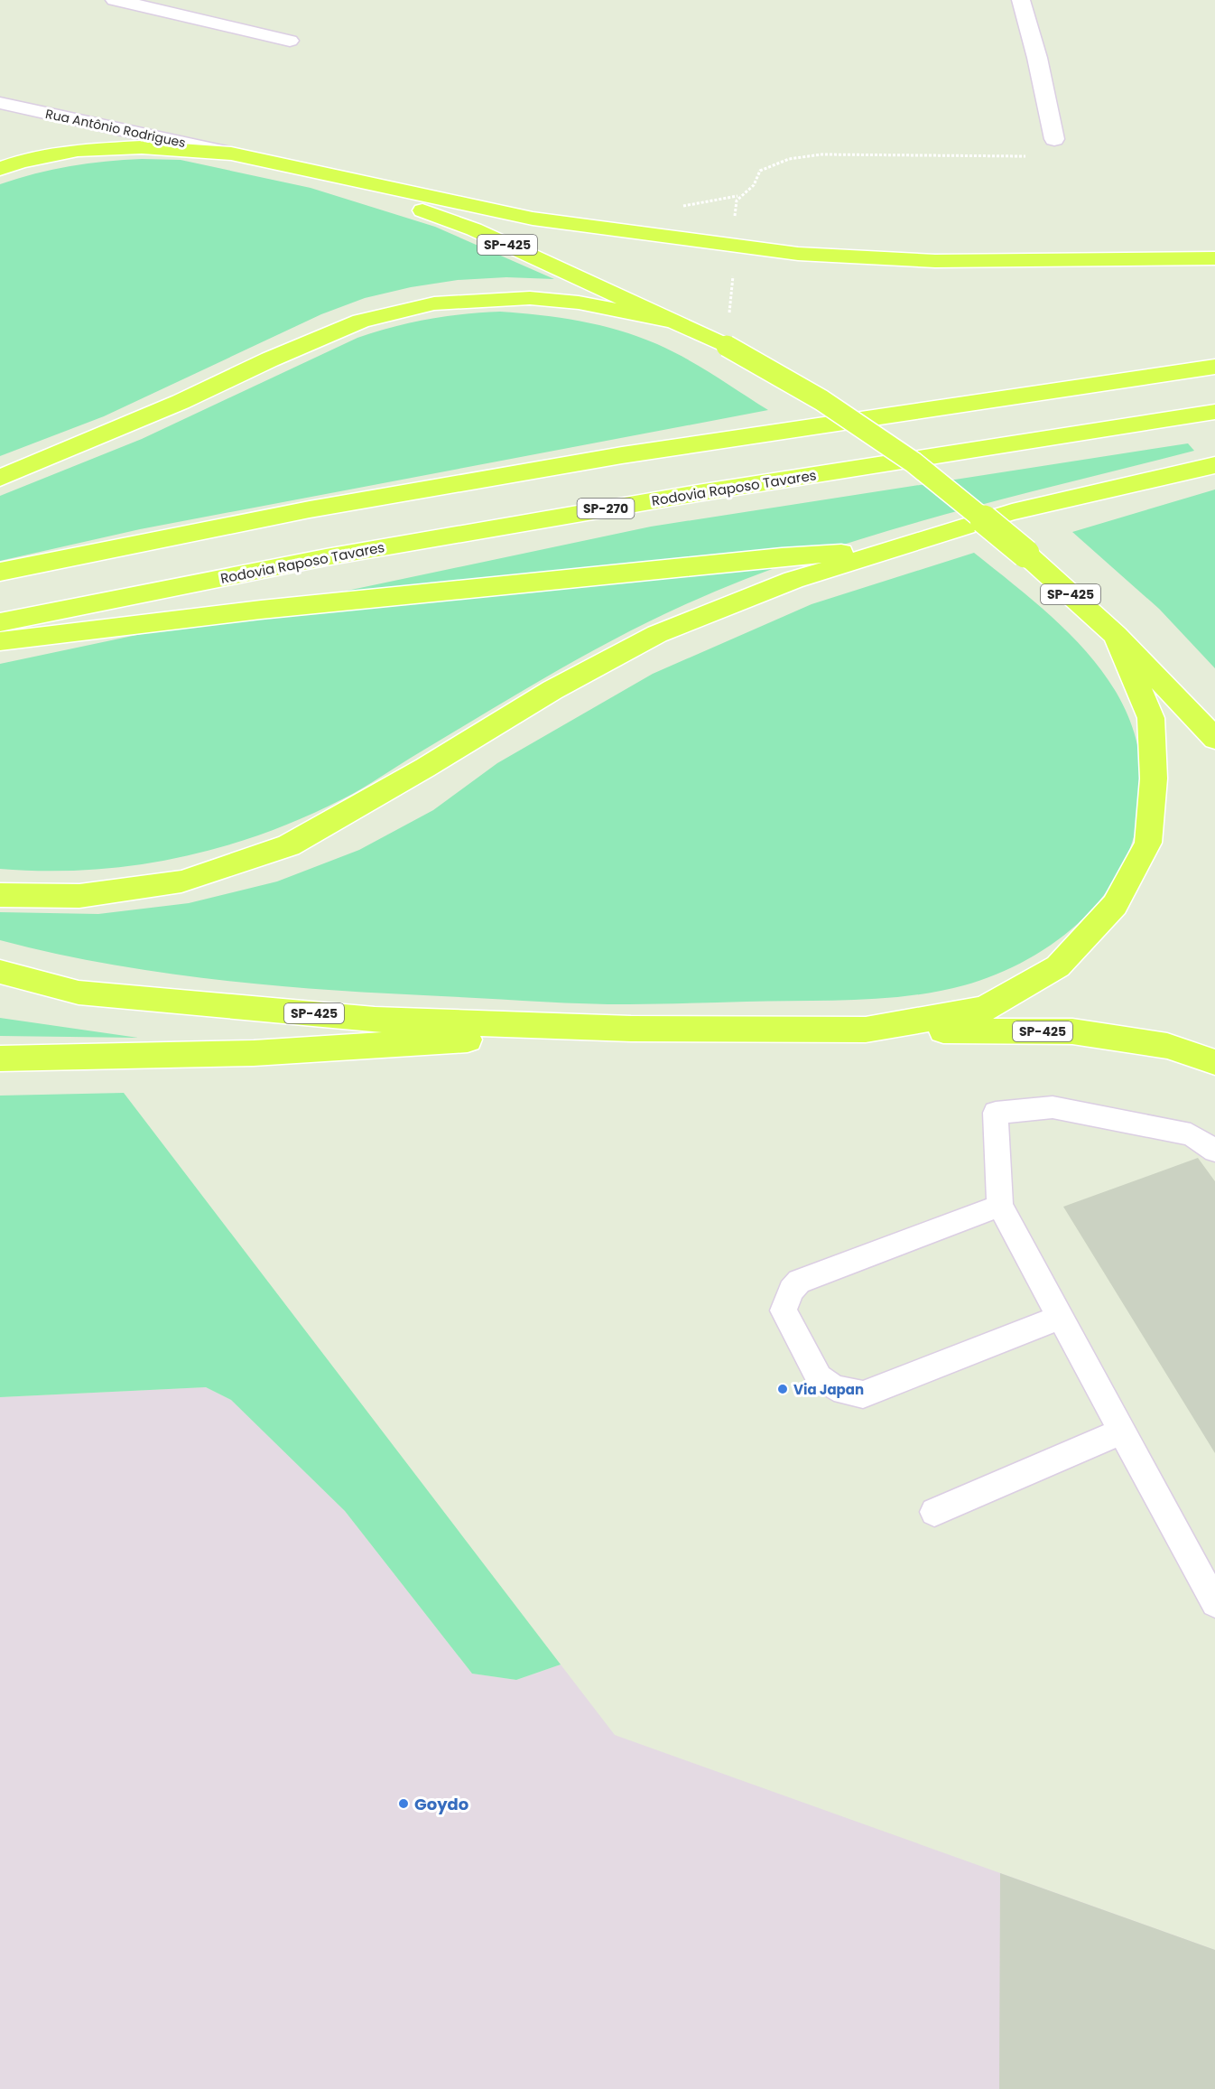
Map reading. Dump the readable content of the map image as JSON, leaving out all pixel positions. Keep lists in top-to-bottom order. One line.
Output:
{"streets":{"highway":["SP-425","Rodovia Raposo Tavares","SP-270"],"street":["Rua Antônio Rodrigues"]},"crossings":[["Rua Antônio Rodrigues","SP-425"]],"places":["Via Japan","Goydo"]}
